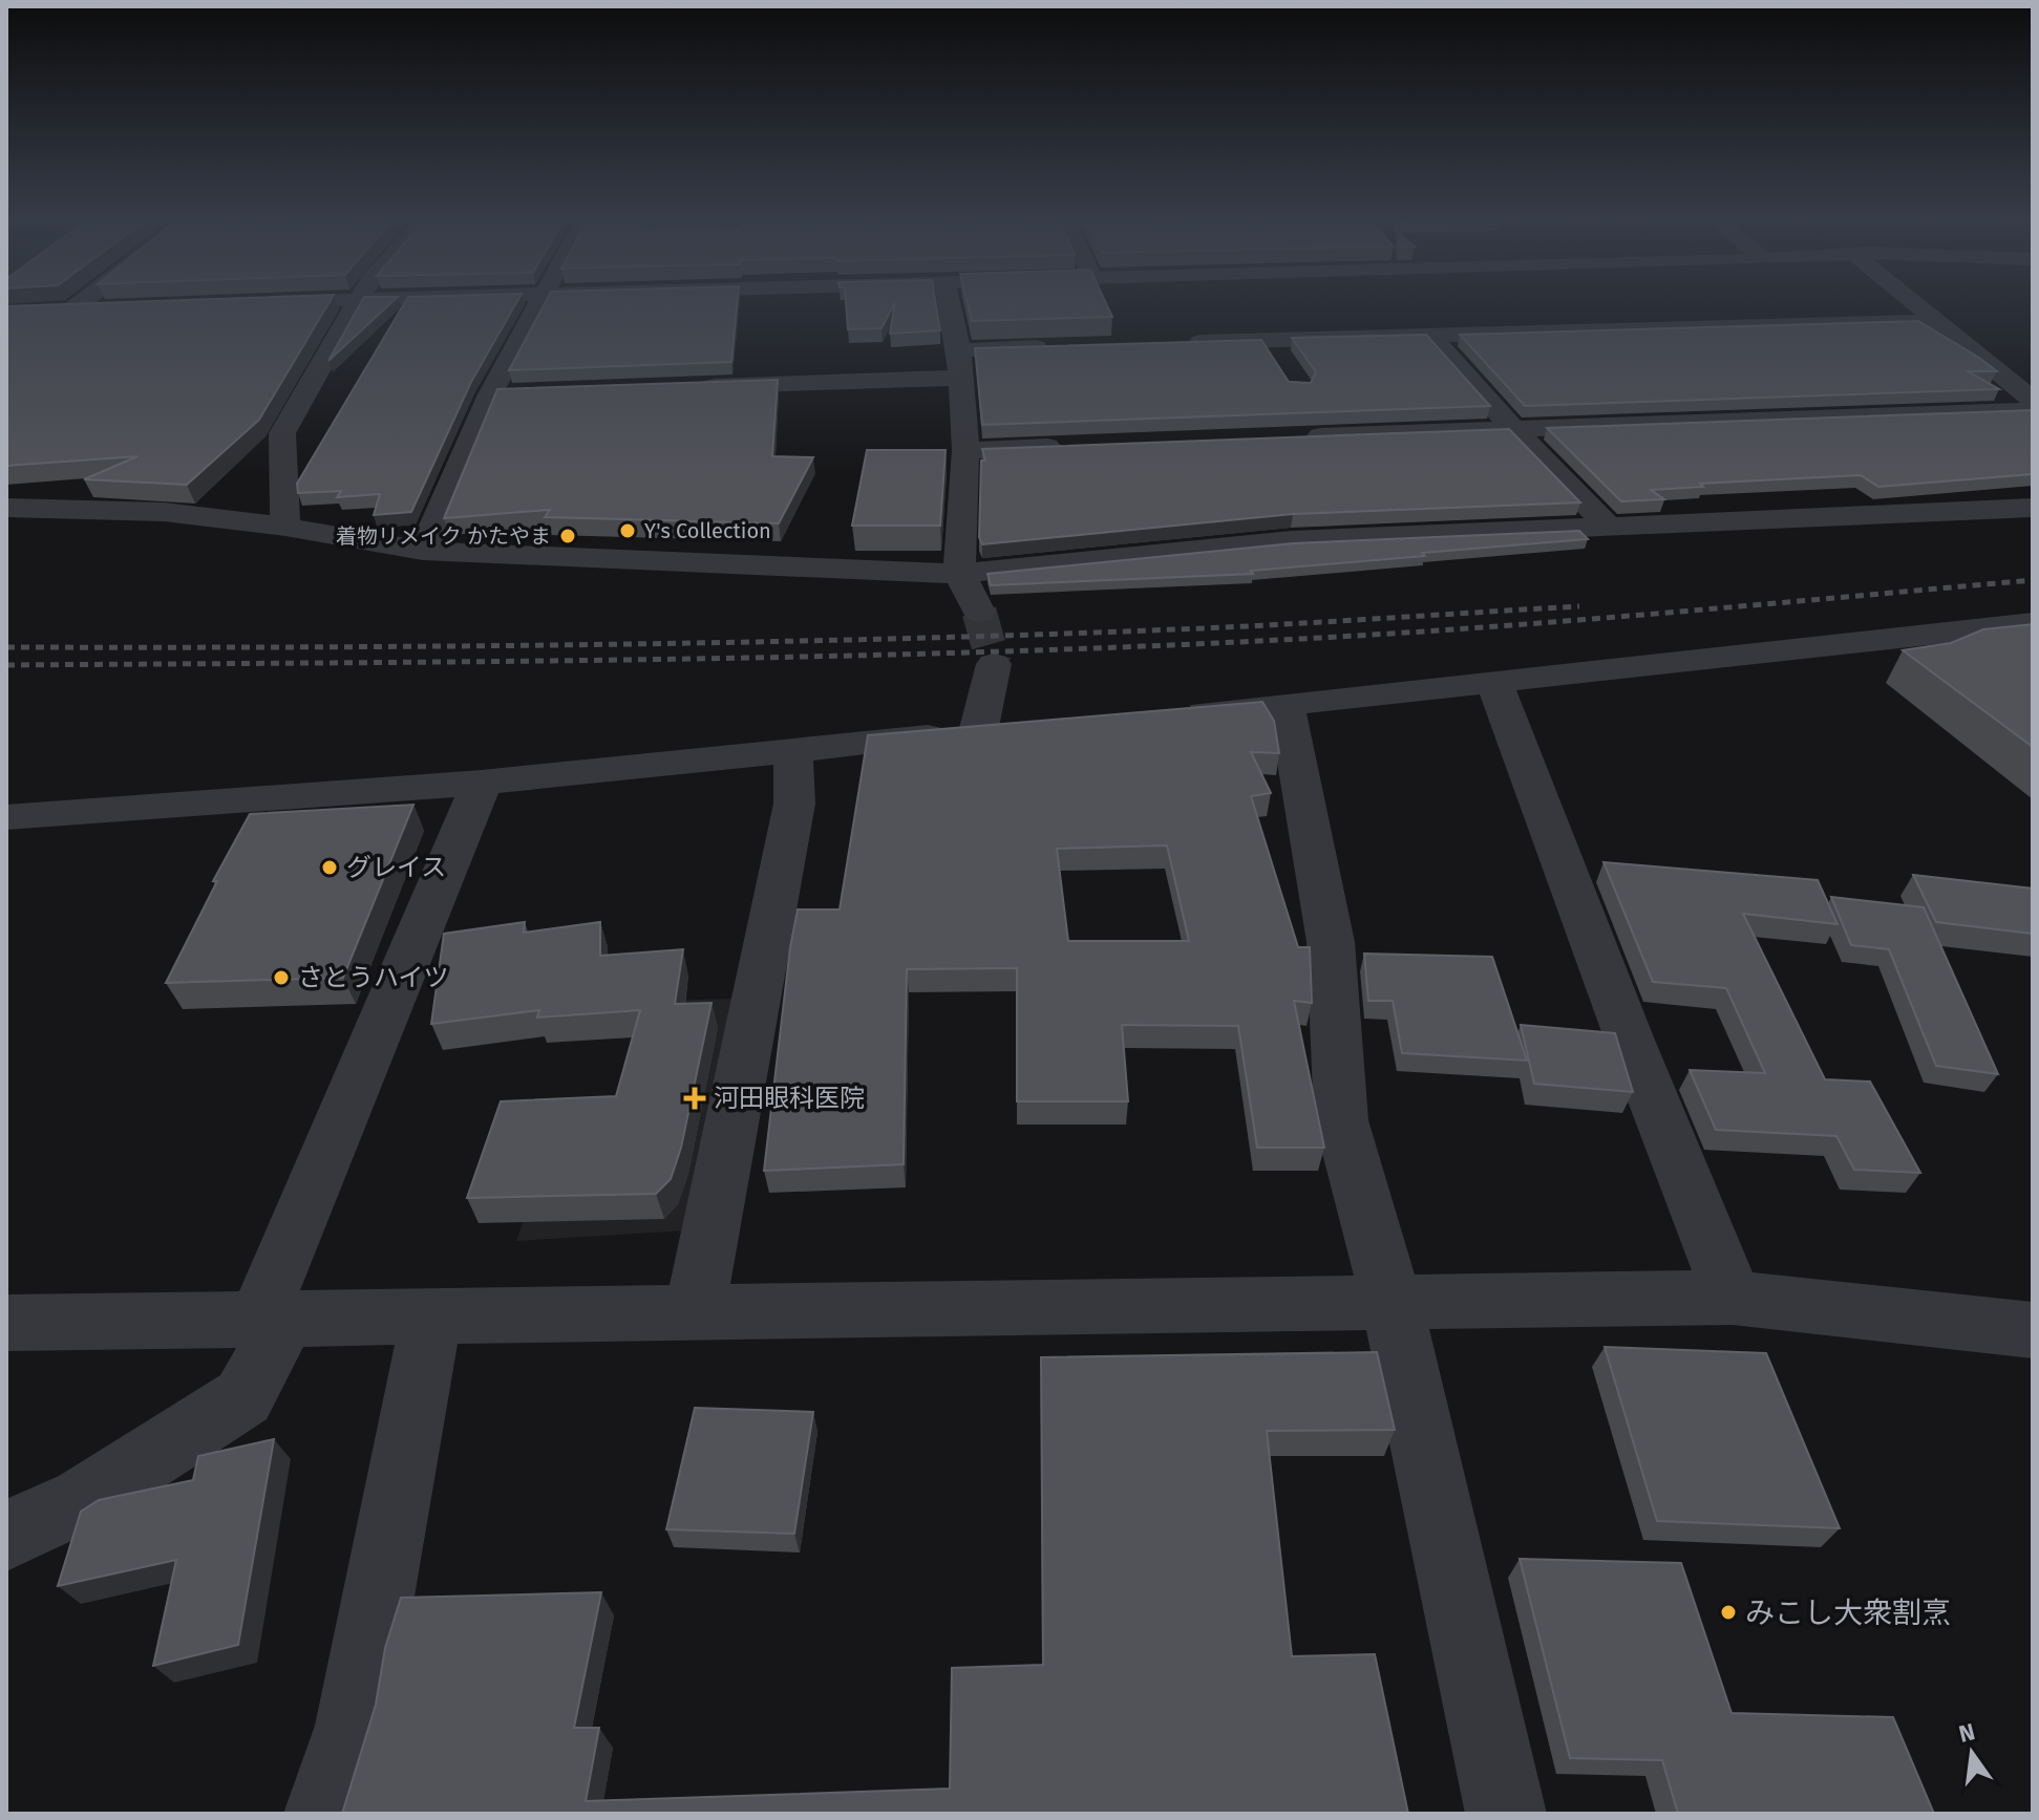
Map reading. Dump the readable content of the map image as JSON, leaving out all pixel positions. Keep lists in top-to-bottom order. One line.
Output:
{"places":{"other":["Y's Collection","着物リメイク かたやま","グレイス","さとうハイツ","みこし大衆割烹"],"health":["河田眼科医院"]},"north":"top"}
